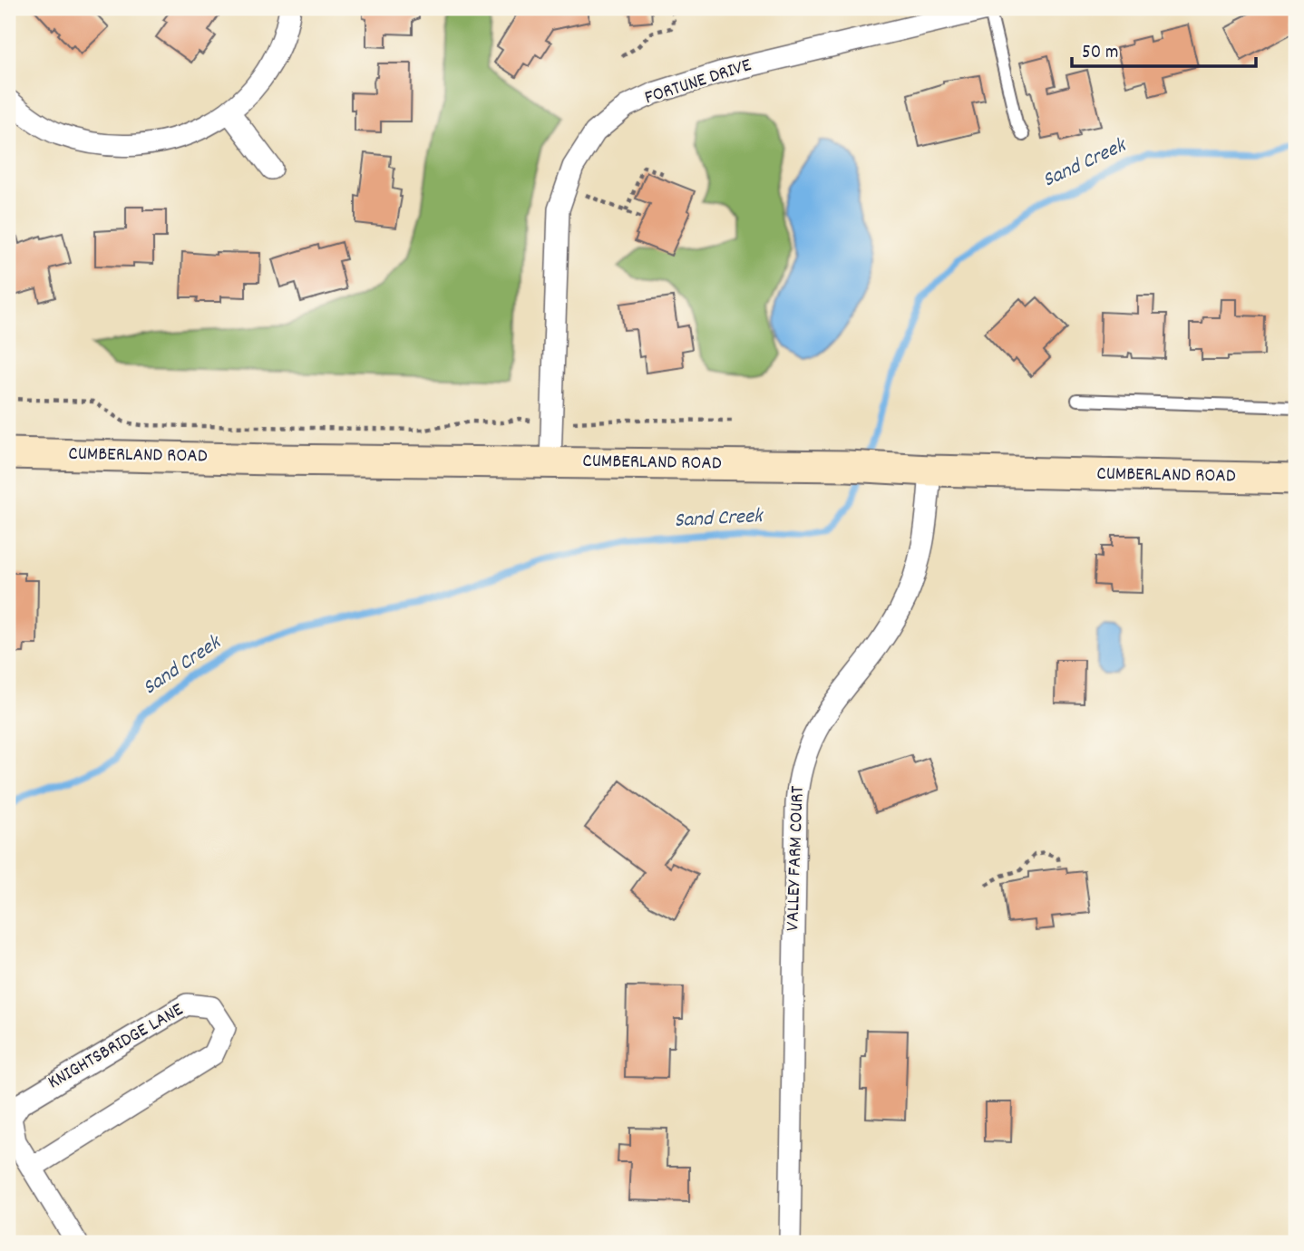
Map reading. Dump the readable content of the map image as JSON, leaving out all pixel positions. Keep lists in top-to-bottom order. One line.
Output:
{"streets":{"main road":["CUMBERLAND ROAD"],"street":["FORTUNE DRIVE","VALLEY FARM COURT","KNIGHTSBRIDGE LANE"]},"crossings":[["FORTUNE DRIVE","CUMBERLAND ROAD"],["CUMBERLAND ROAD","VALLEY FARM COURT"]],"water":["Sand Creek"],"scale_bar":"50 m"}
